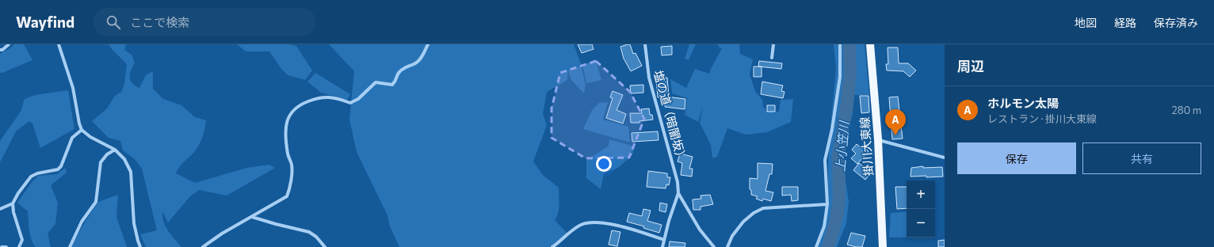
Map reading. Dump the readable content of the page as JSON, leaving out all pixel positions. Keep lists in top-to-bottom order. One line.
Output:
{"streets":{"main road":["掛川大東線"],"street":["塩の道（暗闇坂）"]},"water":["上小笠川"],"page":{"header":"Wayfind","search":"ここで検索","nav":["地図","経路","保存済み"],"heading":"周辺","list":[{"mark":"A","name":"ホルモン太陽","note":"レストラン · 掛川大東線","value":"280 m"}],"pins":"A","buttons":["保存","共有"],"map_buttons":["+","−"]}}
